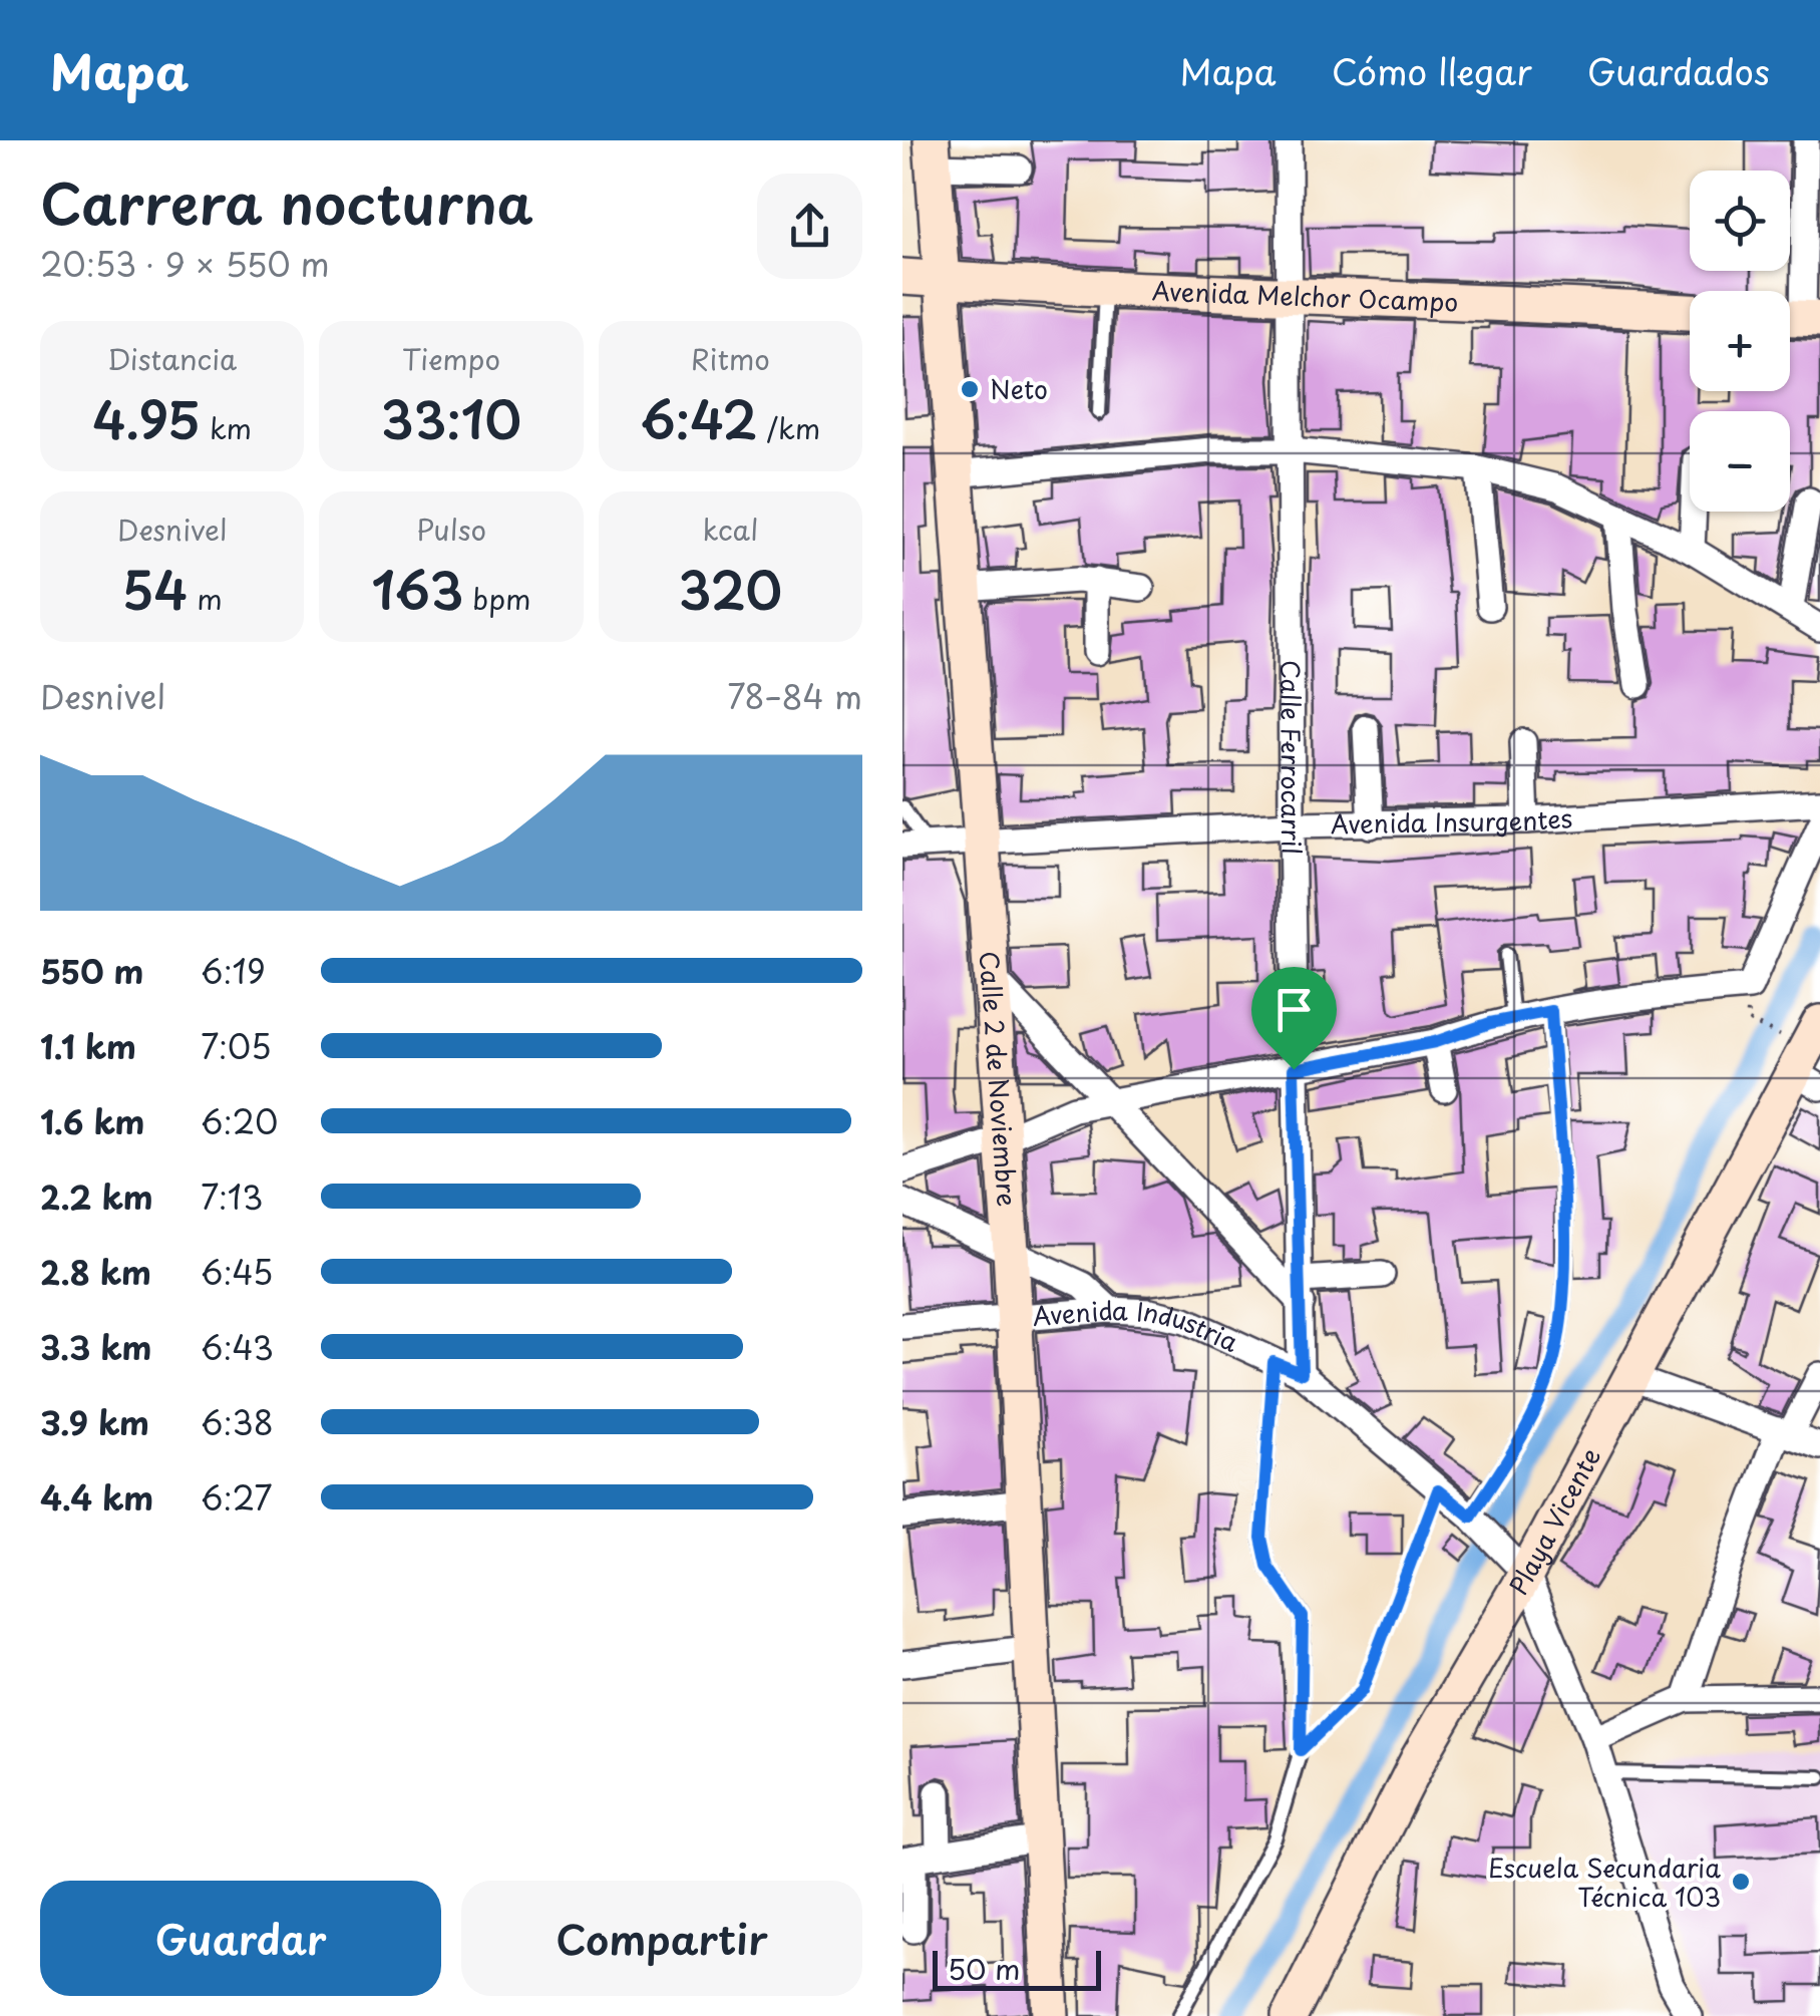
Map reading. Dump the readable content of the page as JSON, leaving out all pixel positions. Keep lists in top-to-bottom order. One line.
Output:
{"streets":{"street":["Avenida Melchor Ocampo","Calle Ferrocarril","Avenida Insurgentes","Calle 2 de Noviembre","Avenida Industria","Playa Vicente"]},"crossings":[["Avenida Melchor Ocampo","Calle Ferrocarril"],["Avenida Melchor Ocampo","Calle 2 de Noviembre"],["Calle Ferrocarril","Avenida Insurgentes"],["Calle Ferrocarril","Avenida Industria"],["Avenida Insurgentes","Calle 2 de Noviembre"],["Calle 2 de Noviembre","Avenida Industria"],["Avenida Industria","Playa Vicente"]],"places":["Neto","Escuela Secundaria Técnica 103"],"scale_bar":"50 m","page":{"header":"Mapa","nav":["Mapa","Cómo llegar","Guardados"],"heading":["Carrera nocturna","20:53 · 9 × 550 m"],"map_buttons":["+","−"],"stats":[["Distancia","4.95 km"],["Tiempo","33:10"],["Ritmo","6:42 /km"],["Desnivel","54 m"],["Pulso","163 bpm"],["kcal","320"]],"chart":["Desnivel","78–84 m"],"list":[{"name":"550 m","note":"6:19"},{"name":"1.1 km","note":"7:05"},{"name":"1.6 km","note":"6:20"},{"name":"2.2 km","note":"7:13"},{"name":"2.8 km","note":"6:45"},{"name":"3.3 km","note":"6:43"},{"name":"3.9 km","note":"6:38"},{"name":"4.4 km","note":"6:27"}],"buttons":["Guardar","Compartir"],"scale":"50 m"}}
